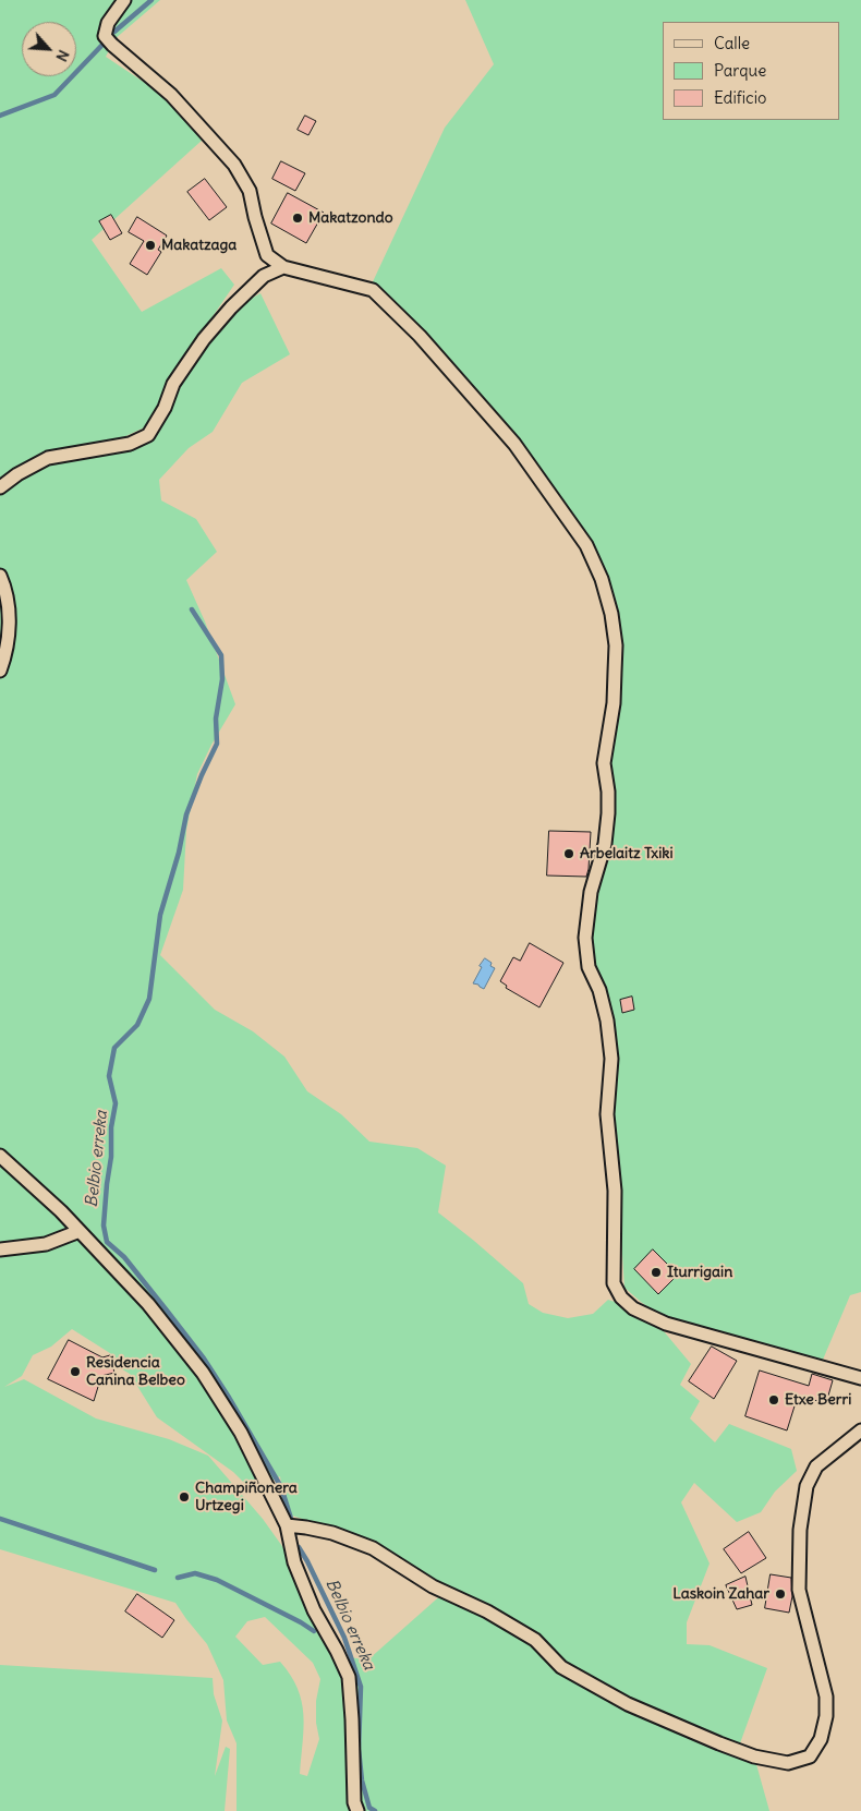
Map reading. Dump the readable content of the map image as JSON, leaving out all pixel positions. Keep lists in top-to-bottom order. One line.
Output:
{"water":["Belbio erreka"],"places":["Makatzondo","Makatzaga","Arbelaitz Txiki","Iturrigain","Residencia Canina Belbeo","Etxe Berri","Champiñonera Urtzegi","Laskoin Zahar"],"legend":["Calle","Parque","Edificio"],"north":"bottom right"}
